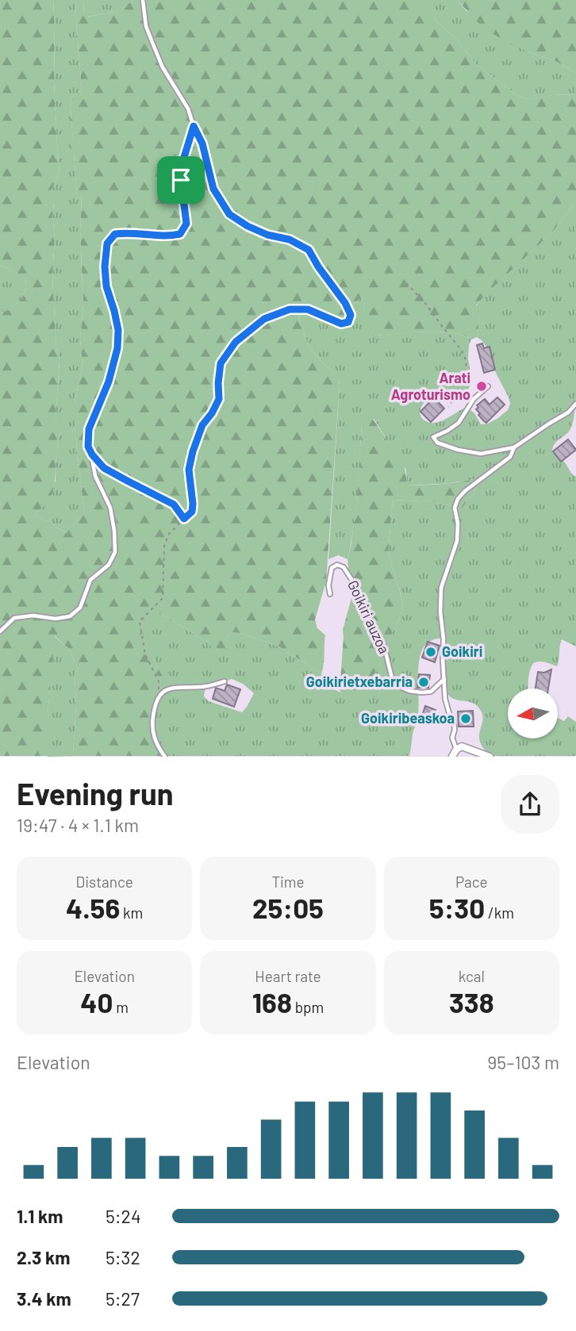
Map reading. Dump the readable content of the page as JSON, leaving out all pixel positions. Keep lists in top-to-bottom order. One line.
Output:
{"streets":{"lane":["Goikiri auzoa"]},"places":["Arati Agroturismo","Goikiri","Goikirietxebarria","Goikiribeaskoa"],"north":"left","page":{"heading":["Evening run","19:47 · 4 × 1.1 km"],"stats":[["Distance","4.56 km"],["Time","25:05"],["Pace","5:30 /km"],["Elevation","40 m"],["Heart rate","168 bpm"],["kcal","338"]],"chart":["Elevation","95–103 m"],"list":[{"name":"1.1 km","note":"5:24"},{"name":"2.3 km","note":"5:32"},{"name":"3.4 km","note":"5:27"}]}}
